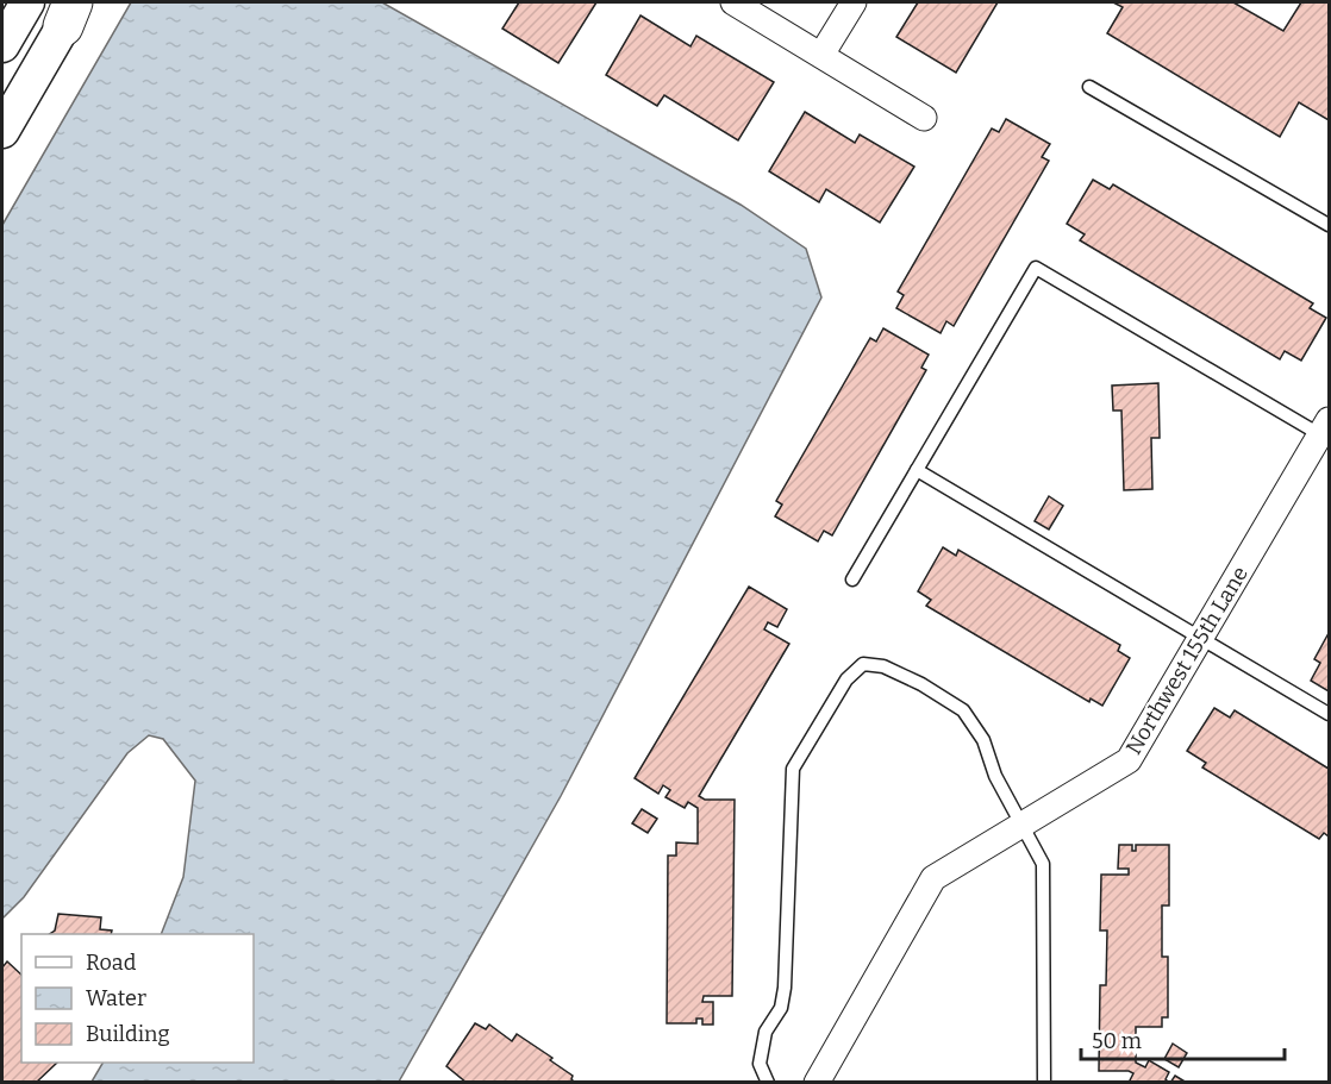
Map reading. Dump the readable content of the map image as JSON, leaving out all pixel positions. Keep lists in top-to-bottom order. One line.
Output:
{"streets":{"street":["Northwest 155th Lane"]},"legend":["Road","Water","Building"],"scale_bar":"50 m"}
